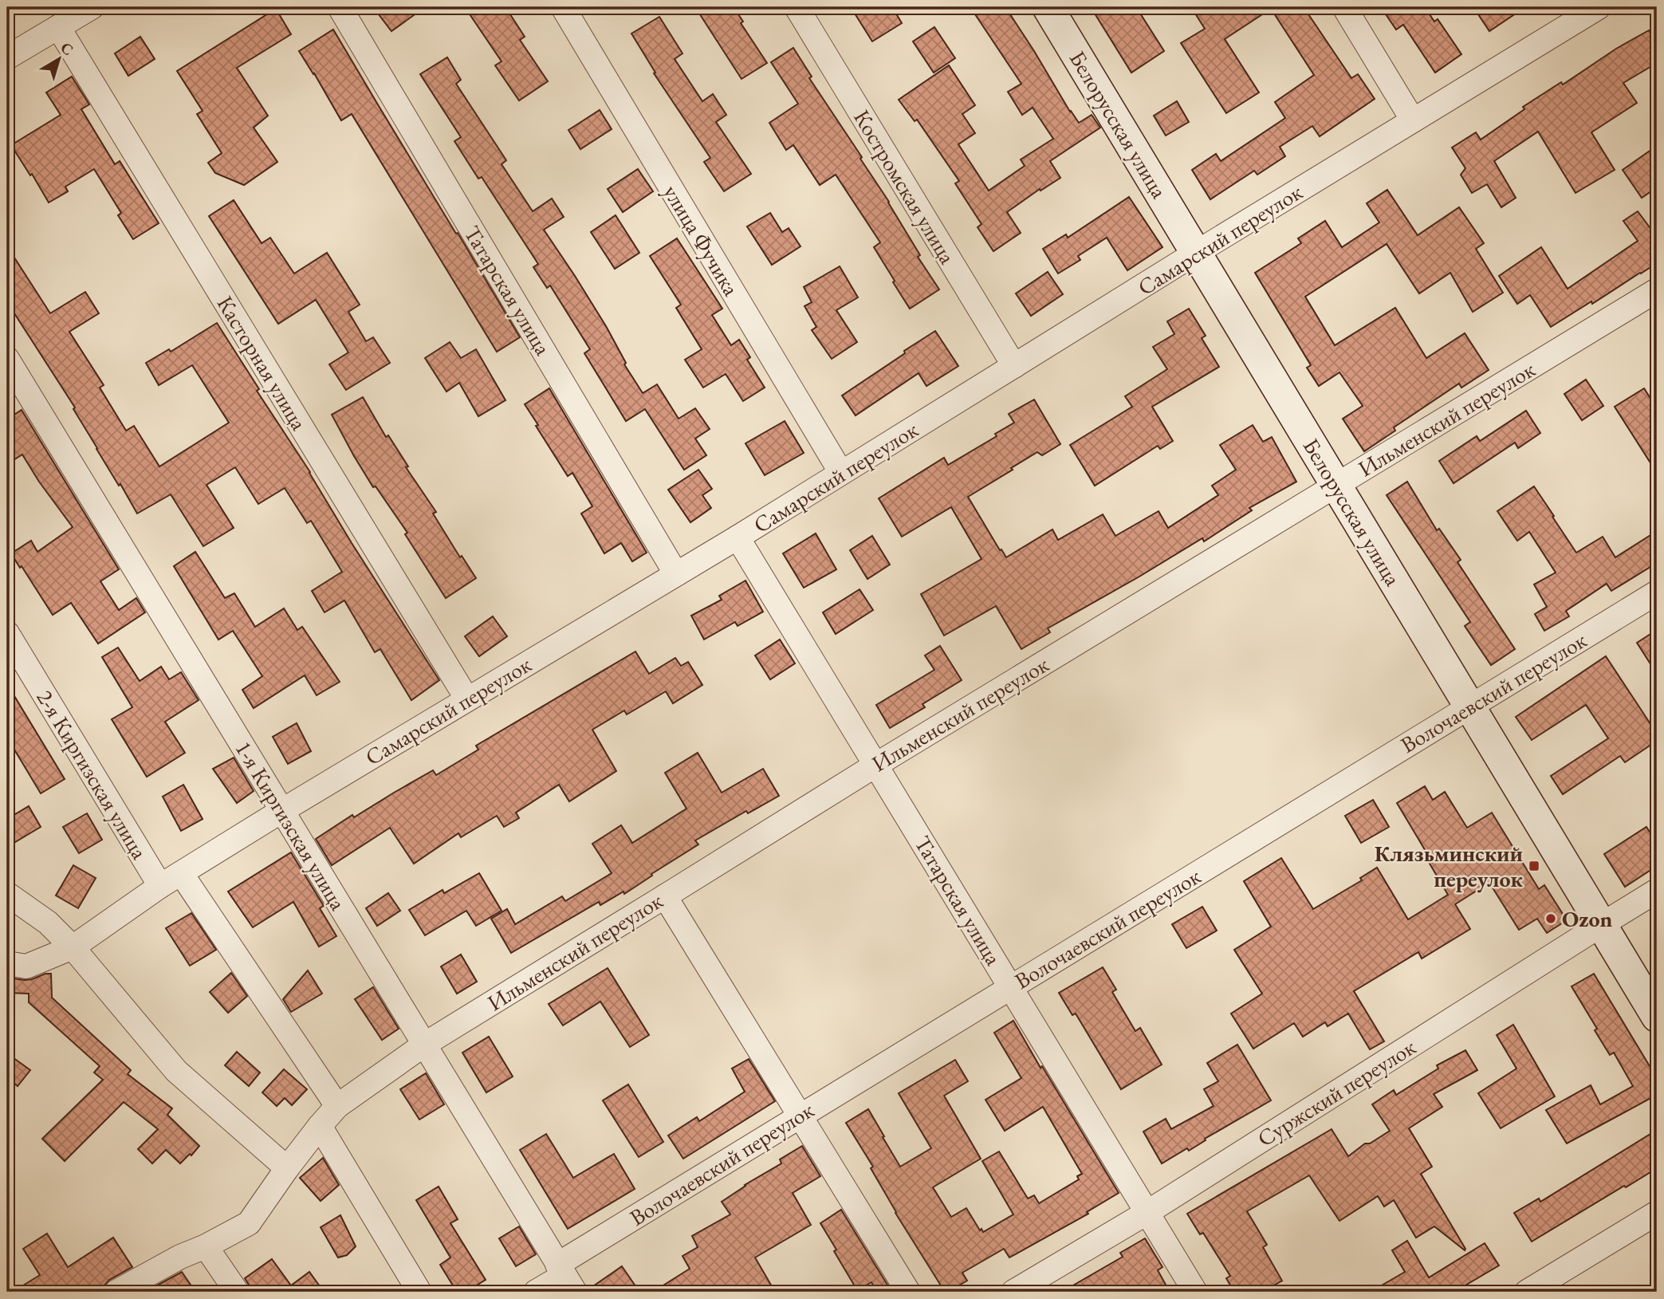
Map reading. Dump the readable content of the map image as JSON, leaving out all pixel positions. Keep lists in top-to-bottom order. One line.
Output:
{"streets":{"main road":["Белорусская улица"],"street":["Костромская улица","Самарский переулок","улица Фучика","Татарская улица","Касторная улица","Ильменский переулок","Волочаевский переулок","2-я Киргизская улица","1-я Киргизская улица","Суржский переулок"]},"crossings":[["Белорусская улица","Самарский переулок"],["Белорусская улица","Ильменский переулок"],["Белорусская улица","Волочаевский переулок"],["Белорусская улица","Суржский переулок"],["Костромская улица","Самарский переулок"],["Самарский переулок","улица Фучика"],["Самарский переулок","Татарская улица"],["Самарский переулок","Касторная улица"],["Самарский переулок","2-я Киргизская улица"],["Самарский переулок","1-я Киргизская улица"],["Татарская улица","Ильменский переулок"],["Татарская улица","Волочаевский переулок"],["Татарская улица","Суржский переулок"],["Ильменский переулок","1-я Киргизская улица"],["Волочаевский переулок","1-я Киргизская улица"]],"places":{"transit":["Клязьминский переулок"],"other":["Ozon"]},"north":"top right"}
